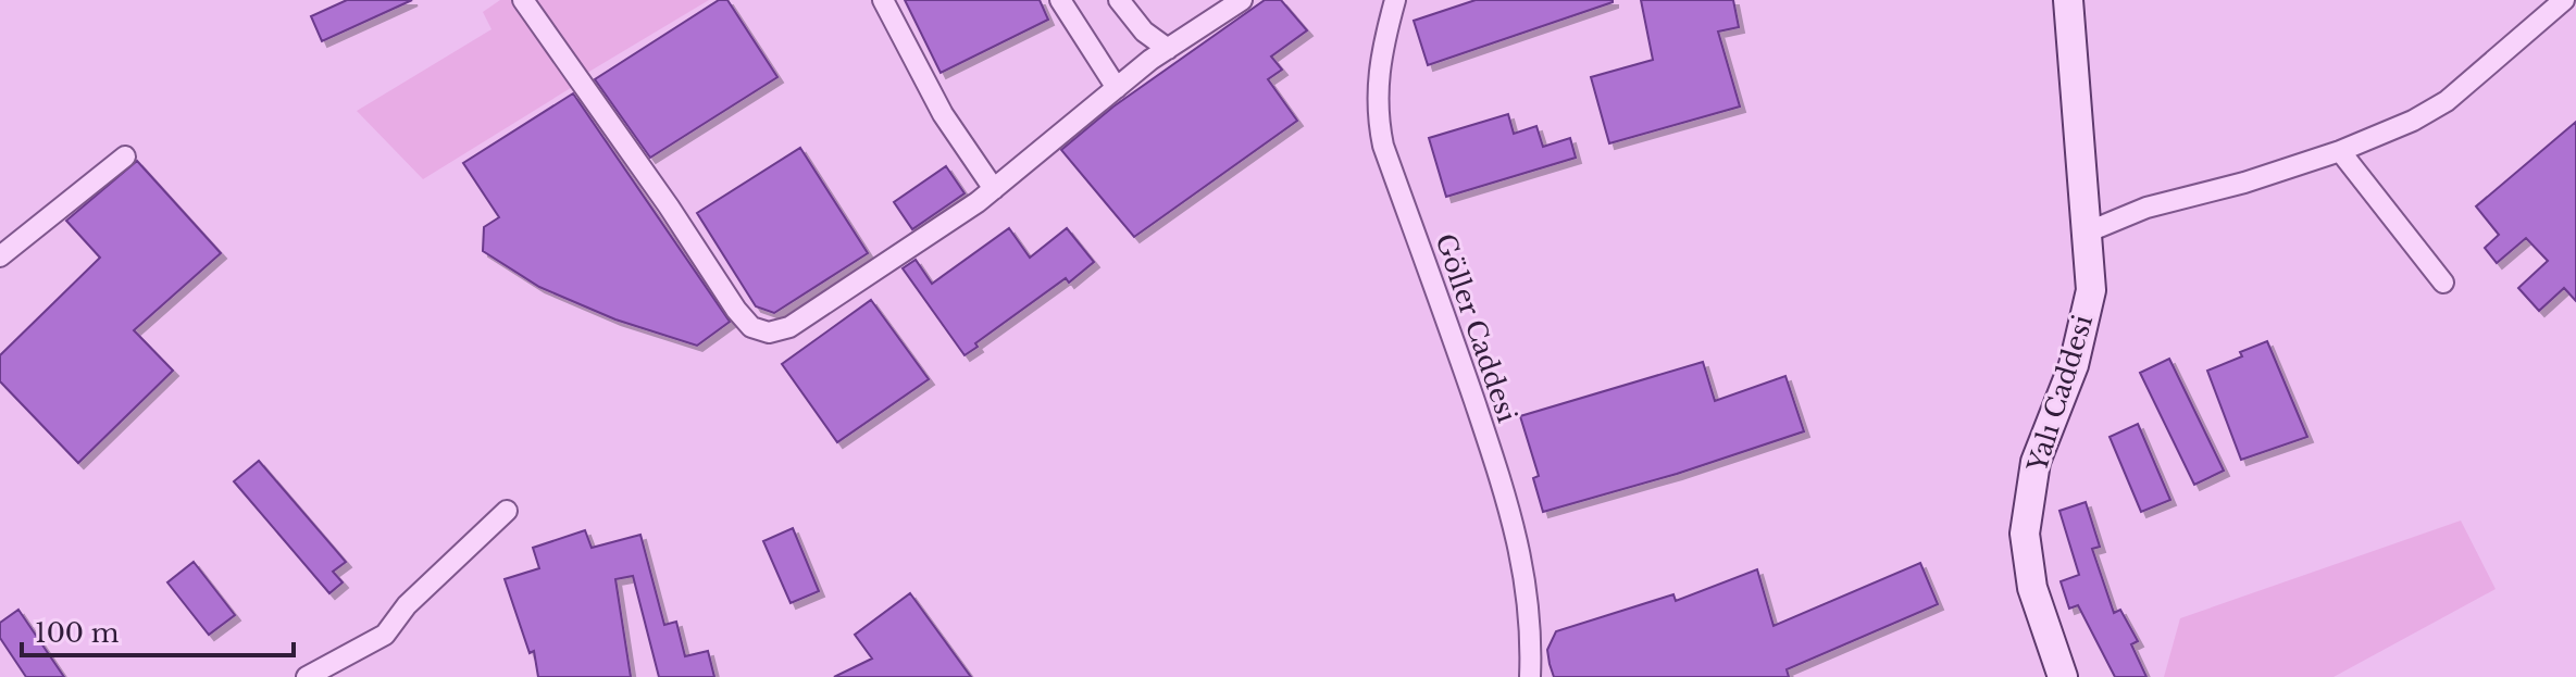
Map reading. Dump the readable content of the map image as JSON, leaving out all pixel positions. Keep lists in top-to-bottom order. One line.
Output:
{"streets":{"street":["Göller Caddesi","Yalı Caddesi"]},"scale_bar":"100 m"}
